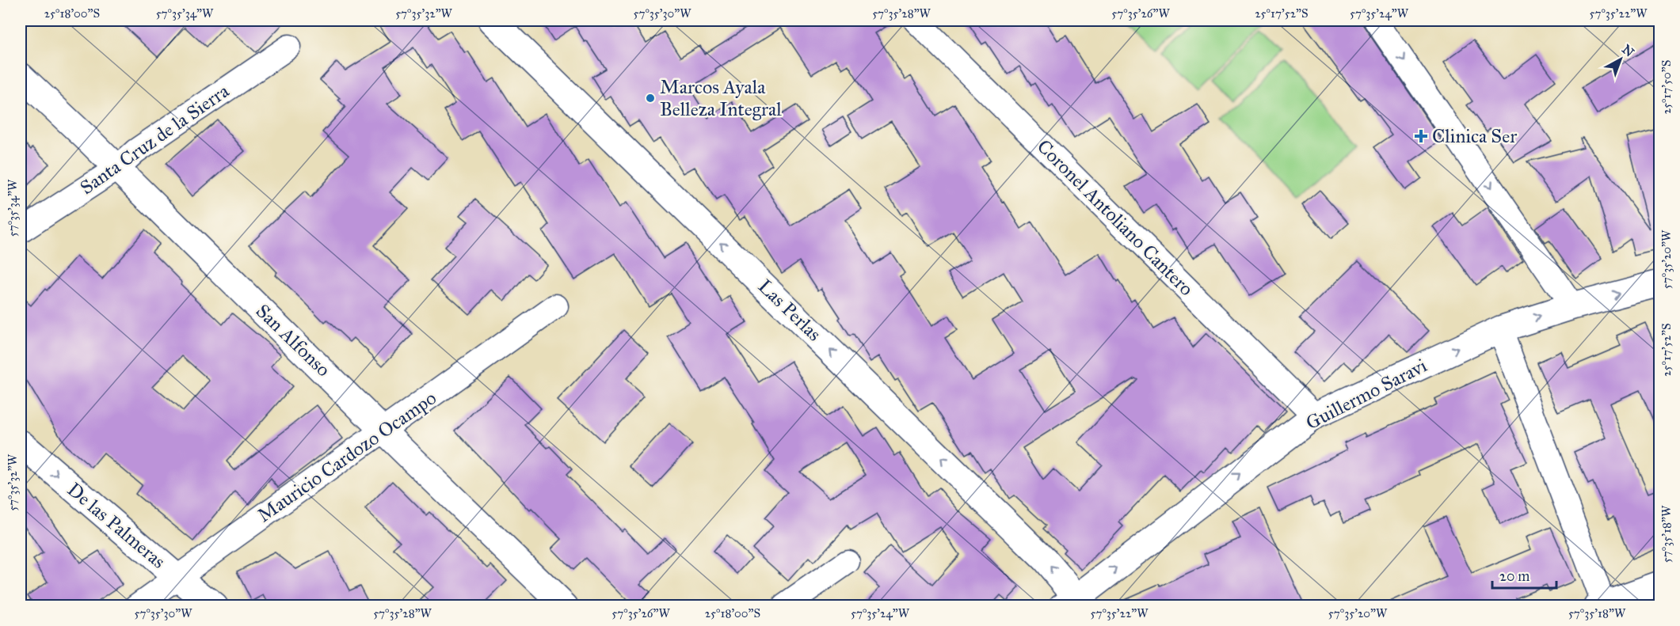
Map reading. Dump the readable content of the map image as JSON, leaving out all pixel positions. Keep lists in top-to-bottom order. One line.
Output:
{"streets":{"street":["Santa Cruz de la Sierra","Coronel Antoliano Cantero","Las Perlas","San Alfonso","Guillermo Saravi","Mauricio Cardozo Ocampo","De las Palmeras"]},"crossings":[["Santa Cruz de la Sierra","San Alfonso"],["Coronel Antoliano Cantero","Guillermo Saravi"],["Las Perlas","Guillermo Saravi"],["San Alfonso","Mauricio Cardozo Ocampo"],["Mauricio Cardozo Ocampo","De las Palmeras"]],"one_way":["Las Perlas","Guillermo Saravi","De las Palmeras"],"places":{"other":["Marcos Ayala Belleza Integral"],"health":["Clinica Ser"]},"scale_bar":"20 m","north":"top right","coordinates":["25°18'00\"S","57°35'34\"W","57°35'32\"W","57°35'30\"W","57°35'28\"W","57°35'26\"W","25°17'52\"S","57°35'24\"W","57°35'22\"W","25°17'50\"S","57°35'20\"W","57°35'18\"W"]}
